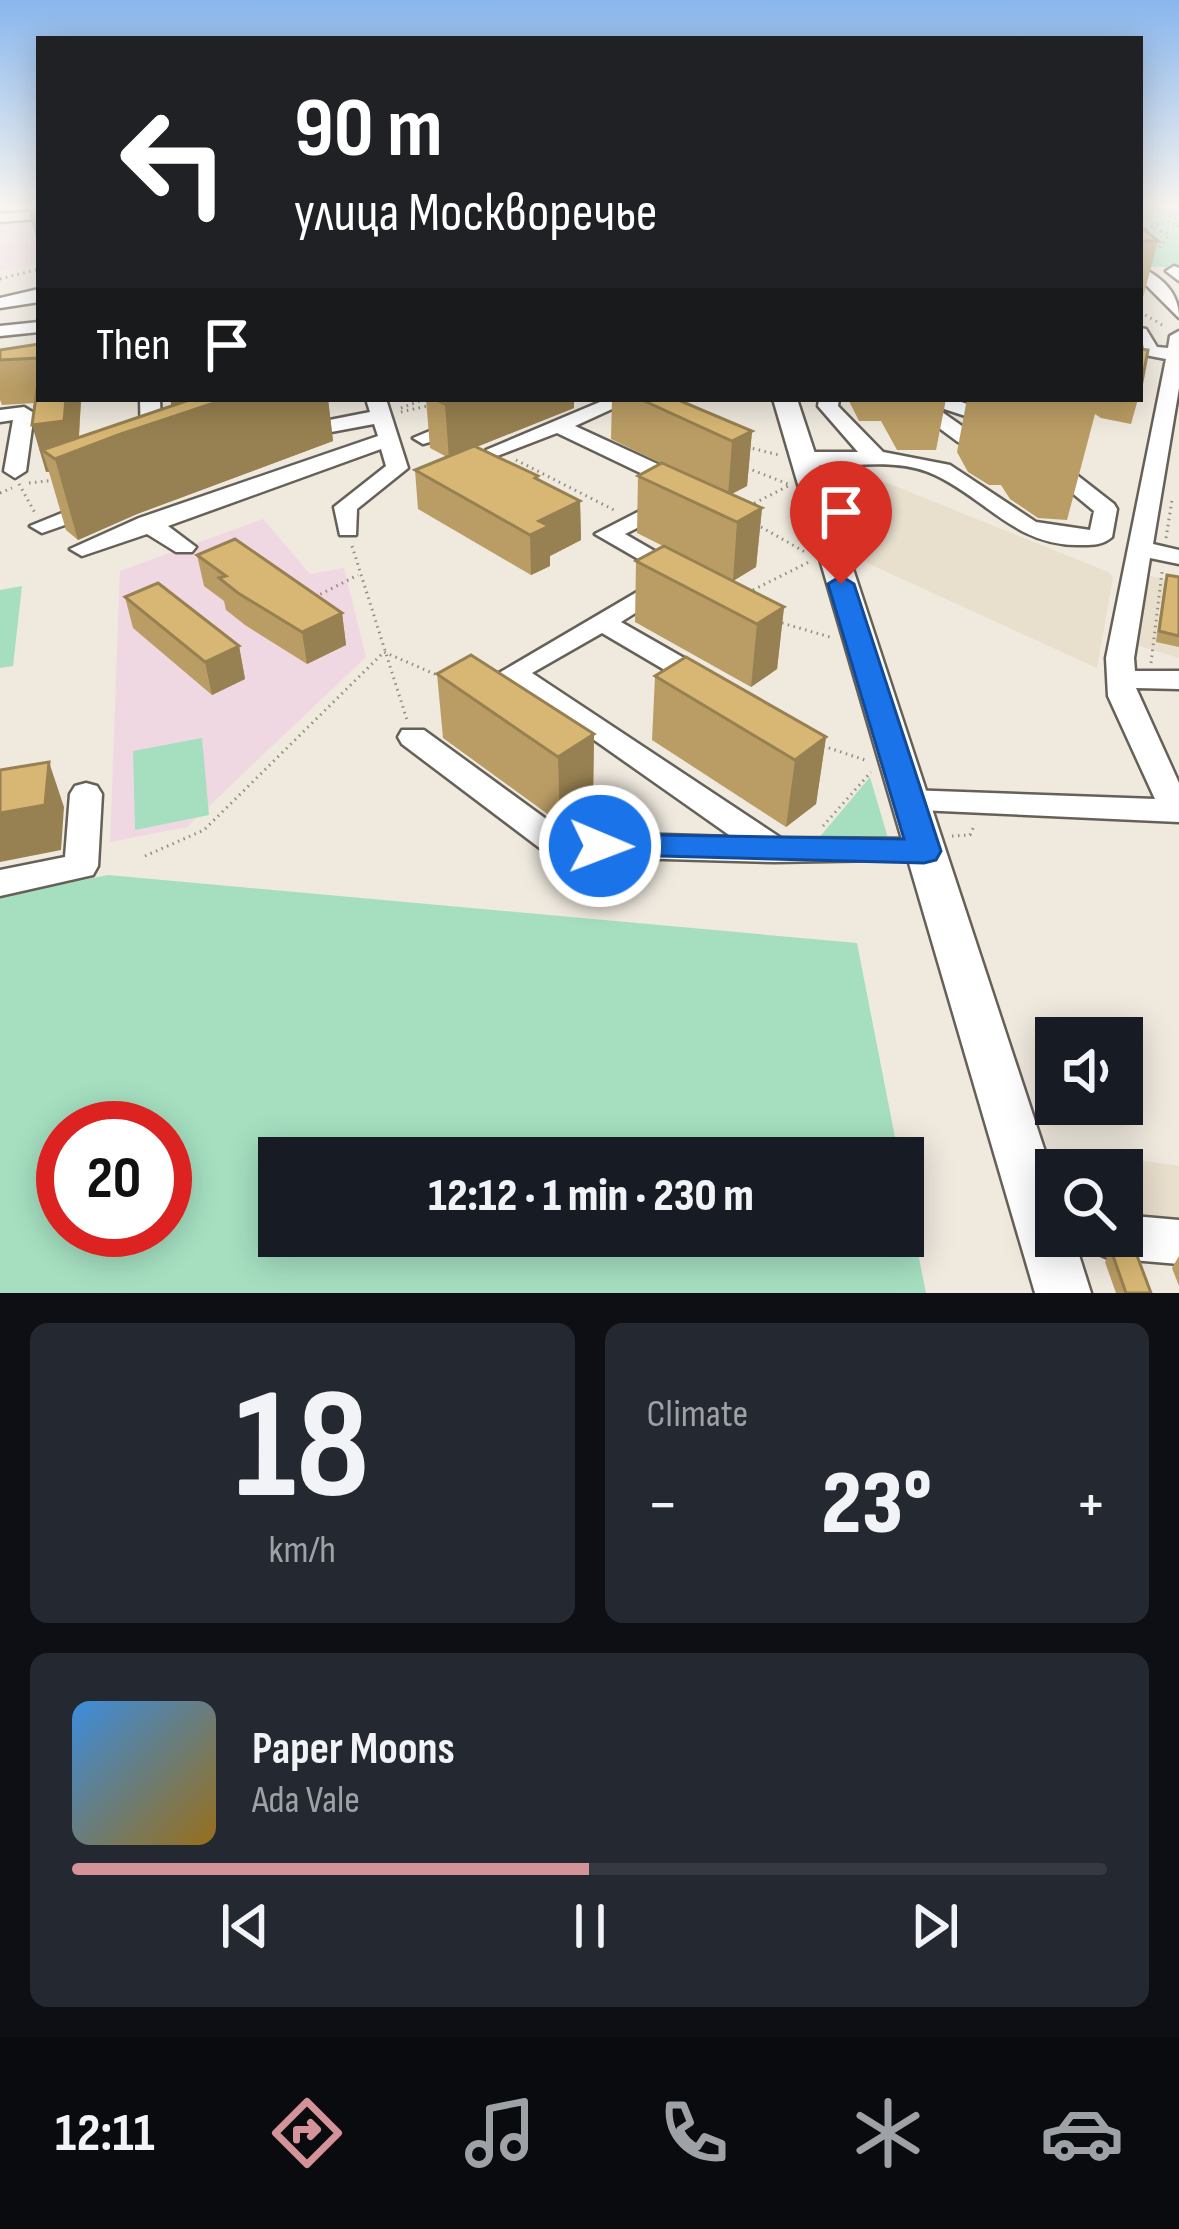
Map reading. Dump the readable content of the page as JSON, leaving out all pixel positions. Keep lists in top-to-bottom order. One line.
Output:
{"page":{"turn":["90 m","улица Москворечье"],"then":"Then","limit":"20","trip":"12:12 · 1 min · 230 m","tile":[["18","km/h"],"Climate"],"heat":["−","23°","+"],"song":["Paper Moons","Ada Vale"],"tabs":"12:11"}}
